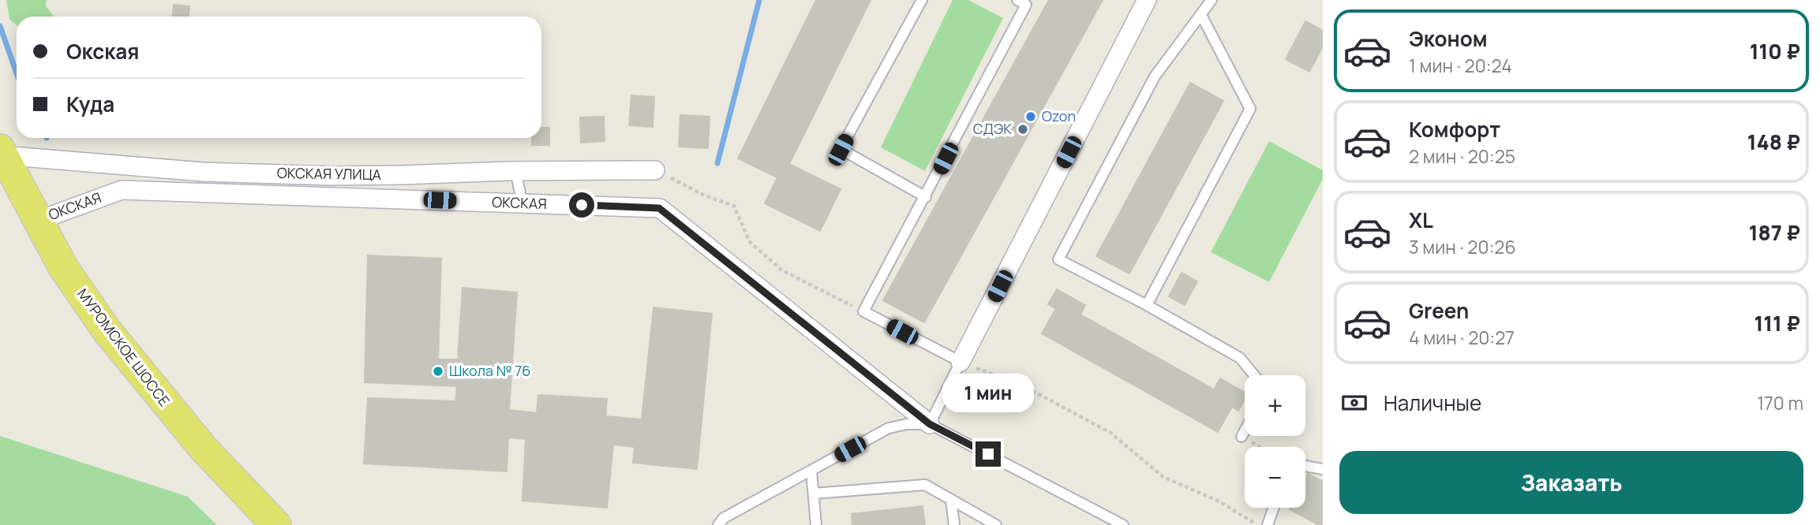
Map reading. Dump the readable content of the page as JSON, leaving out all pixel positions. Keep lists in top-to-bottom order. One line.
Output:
{"streets":{"main road":["МУРОМСКОЕ ШОССЕ"],"street":["ОКСКАЯ УЛИЦА","ОКСКАЯ"]},"crossings":[["ОКСКАЯ УЛИЦА","МУРОМСКОЕ ШОССЕ"],["ОКСКАЯ","МУРОМСКОЕ ШОССЕ"]],"places":["Ozon","СДЭК","Школа № 76"],"page":{"list":[{"name":"Эконом","note":"1 мин · 20:24","value":"110 ₽"},{"name":"Комфорт","note":"2 мин · 20:25","value":"148 ₽"},{"name":"XL","note":"3 мин · 20:26","value":"187 ₽"},{"name":"Green","note":"4 мин · 20:27","value":"111 ₽"}],"banner":["Окская","Куда"],"pay":["Наличные","170 m"],"bubble":"1 мин","map_buttons":["+","−"],"buttons":"Заказать"}}
